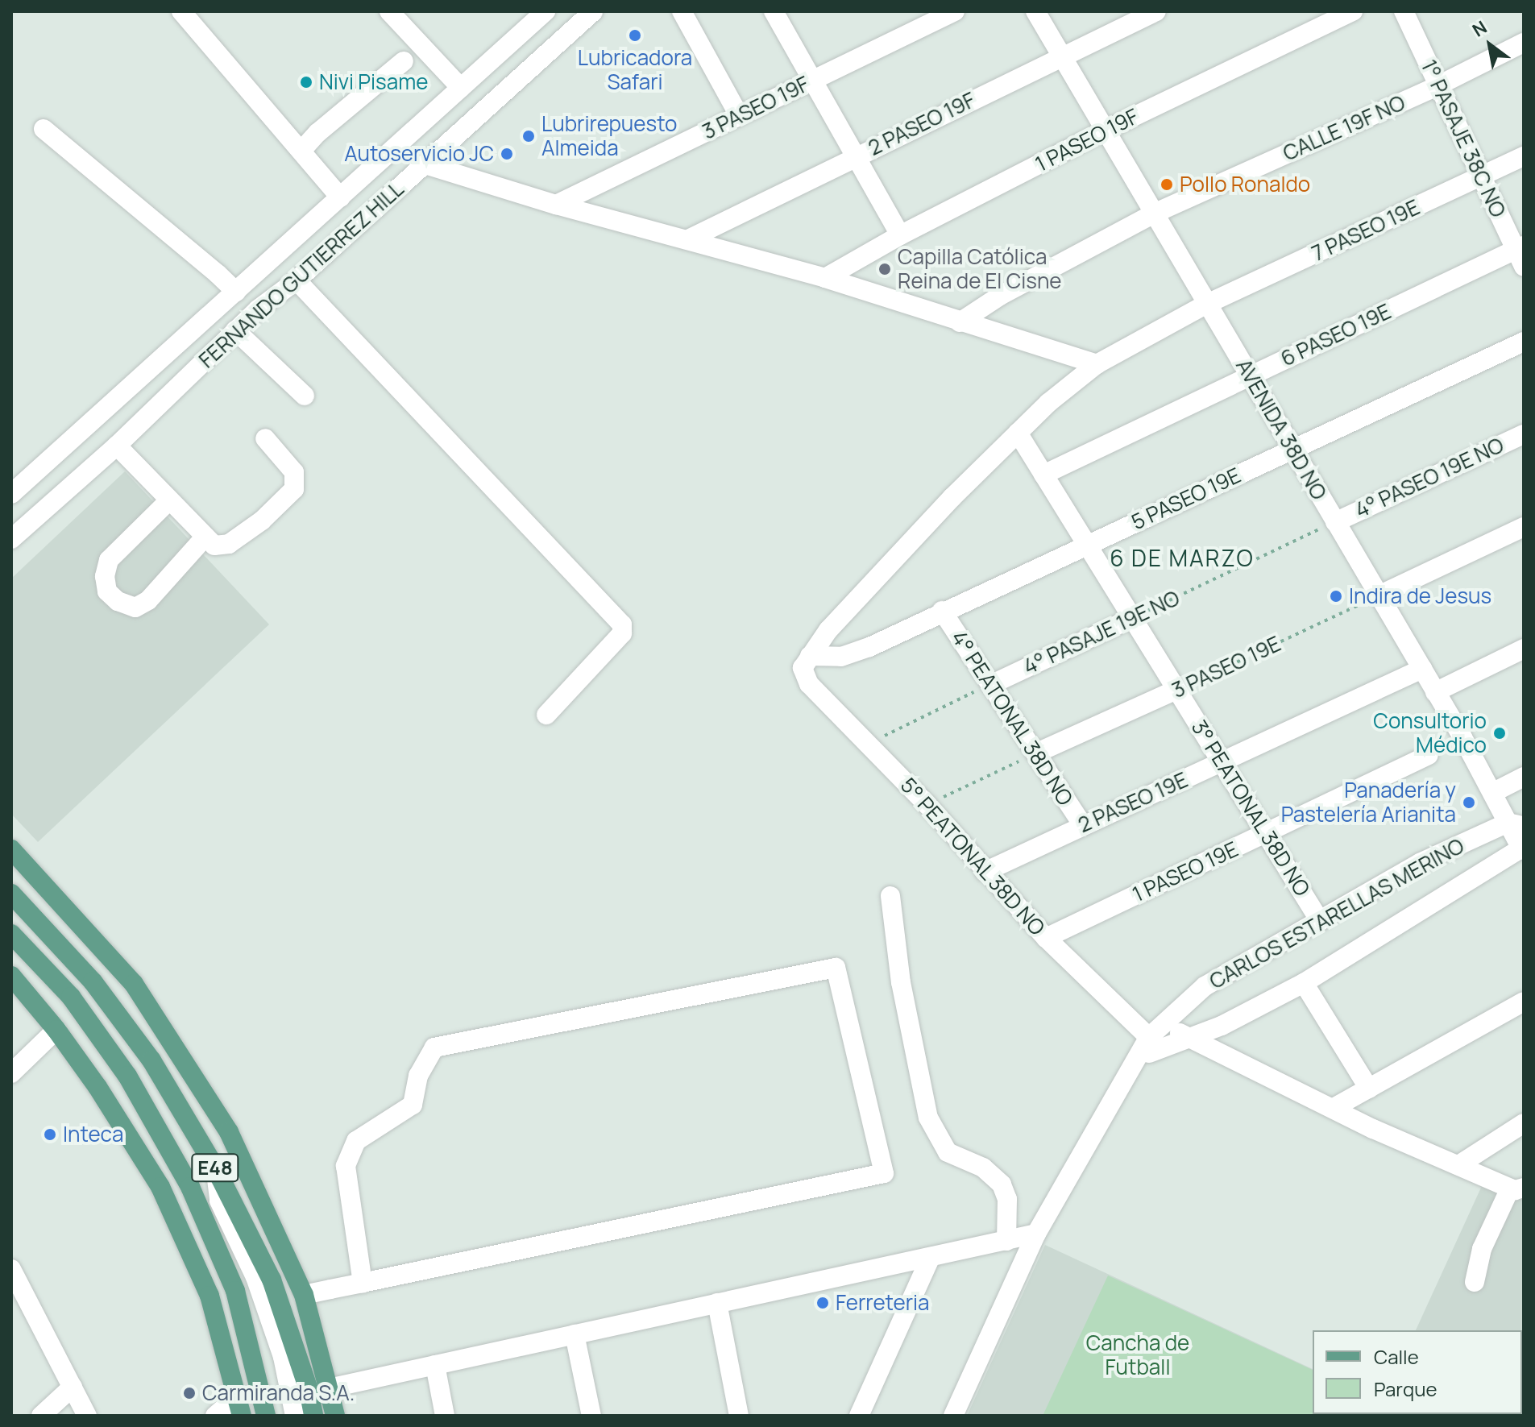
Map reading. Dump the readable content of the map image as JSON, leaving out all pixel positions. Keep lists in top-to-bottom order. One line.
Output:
{"streets":{"main road":["E48"],"street":["3 PASEO 19F","2 PASEO 19F","CALLE 19F NO","1° PASAJE 38C NO","1 PASEO 19F","7 PASEO 19E","FERNANDO GUTIERREZ HILL","6 PASEO 19E","AVENIDA 38D NO","4° PASEO 19E NO","5 PASEO 19E","4° PASAJE 19E NO","3 PASEO 19E","4° PEATONAL 38D NO","2 PASEO 19E","3° PEATONAL 38D NO","5° PEATONAL 38D NO","1 PASEO 19E","CARLOS ESTARELLAS MERINO"]},"crossings":[["2 PASEO 19F","AVENIDA 38D NO"],["CALLE 19F NO","1° PASAJE 38C NO"],["CALLE 19F NO","AVENIDA 38D NO"],["1° PASAJE 38C NO","7 PASEO 19E"],["1° PASAJE 38C NO","6 PASEO 19E"],["1 PASEO 19F","AVENIDA 38D NO"],["7 PASEO 19E","AVENIDA 38D NO"],["7 PASEO 19E","5 PASEO 19E"],["7 PASEO 19E","3° PEATONAL 38D NO"],["7 PASEO 19E","5° PEATONAL 38D NO"],["6 PASEO 19E","AVENIDA 38D NO"],["6 PASEO 19E","3° PEATONAL 38D NO"],["AVENIDA 38D NO","4° PASEO 19E NO"],["AVENIDA 38D NO","5 PASEO 19E"],["AVENIDA 38D NO","4° PASAJE 19E NO"],["AVENIDA 38D NO","3 PASEO 19E"],["AVENIDA 38D NO","2 PASEO 19E"],["AVENIDA 38D NO","CARLOS ESTARELLAS MERINO"],["4° PASEO 19E NO","4° PASAJE 19E NO"],["5 PASEO 19E","4° PEATONAL 38D NO"],["5 PASEO 19E","3° PEATONAL 38D NO"],["5 PASEO 19E","5° PEATONAL 38D NO"],["4° PASAJE 19E NO","4° PEATONAL 38D NO"],["4° PASAJE 19E NO","3° PEATONAL 38D NO"],["3 PASEO 19E","4° PEATONAL 38D NO"],["3 PASEO 19E","3° PEATONAL 38D NO"],["4° PEATONAL 38D NO","2 PASEO 19E"],["2 PASEO 19E","3° PEATONAL 38D NO"],["2 PASEO 19E","5° PEATONAL 38D NO"],["3° PEATONAL 38D NO","1 PASEO 19E"],["3° PEATONAL 38D NO","CARLOS ESTARELLAS MERINO"],["5° PEATONAL 38D NO","1 PASEO 19E"],["5° PEATONAL 38D NO","CARLOS ESTARELLAS MERINO"]],"districts":["6 DE MARZO"],"parks":["Cancha de Futball"],"places":["Lubricadora Safari","Nivi Pisame","Lubrirepuesto Almeida","Autoservicio JC","Pollo Ronaldo","Capilla Católica Reina de El Cisne","Indira de Jesus","Consultorio Médico","Panadería y Pastelería Arianita","Inteca","Ferreteria","Carmiranda S.A."],"legend":["Calle","Parque"],"north":"top left"}
